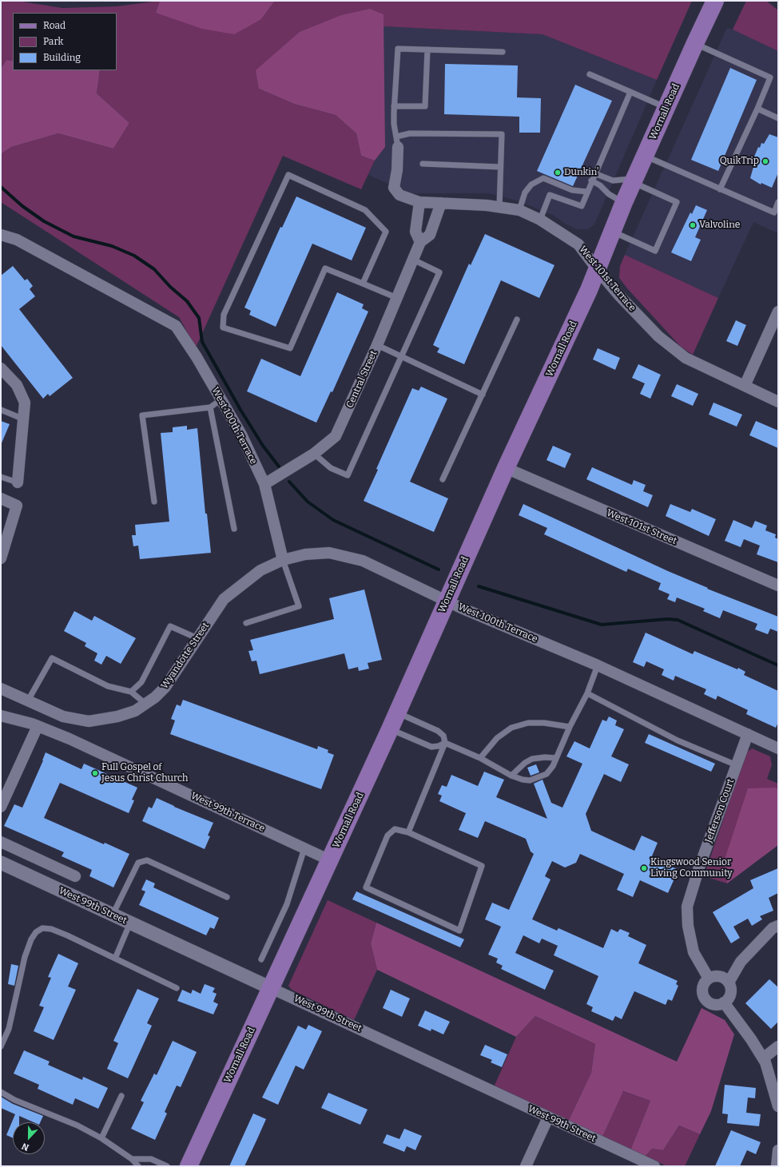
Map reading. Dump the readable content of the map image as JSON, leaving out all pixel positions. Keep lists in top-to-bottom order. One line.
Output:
{"streets":{"main road":["Wornall Road"],"street":["West 101st Terrace","Central Street","West 100th Terrace","West 101st Street","Wyandotte Street","Jefferson Court","West 99th Terrace","West 99th Street"]},"crossings":[["Wornall Road","West 101st Terrace"],["Wornall Road","West 100th Terrace"],["Wornall Road","West 101st Street"],["Wornall Road","West 99th Terrace"],["Wornall Road","West 99th Street"],["West 101st Terrace","Central Street"],["Central Street","West 100th Terrace"],["West 100th Terrace","Wyandotte Street"],["West 100th Terrace","Jefferson Court"]],"places":["QuikTrip","Dunkin'","Valvoline","Full Gospel of Jesus Christ Church","Kingswood Senior Living Community"],"legend":["Road","Park","Building"],"north":"bottom"}
